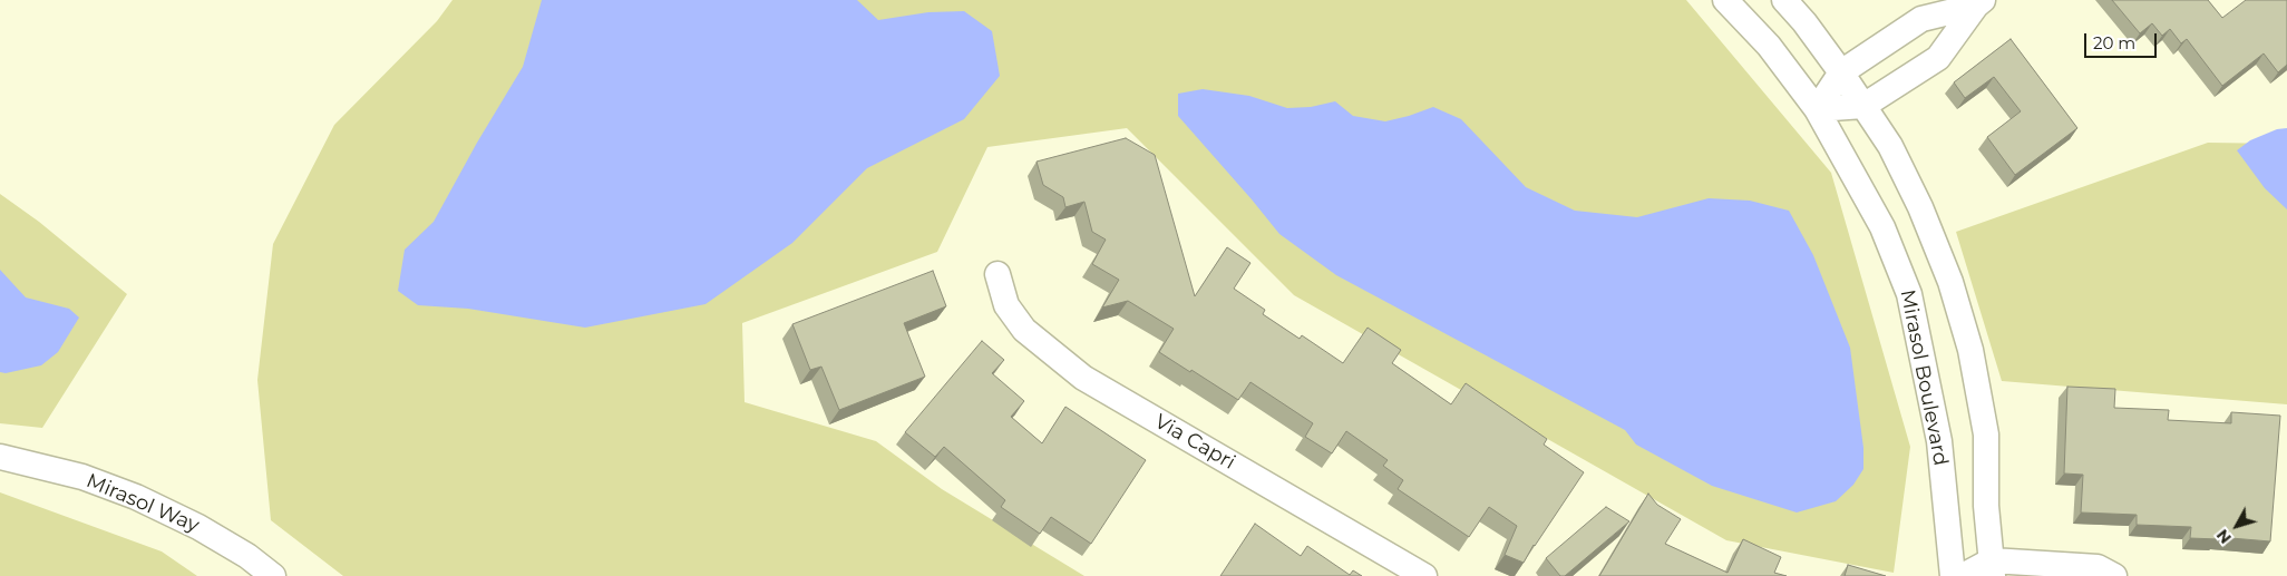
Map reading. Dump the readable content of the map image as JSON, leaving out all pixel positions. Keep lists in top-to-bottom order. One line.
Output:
{"streets":{"street":["Mirasol Boulevard","Via Capri","Mirasol Way"]},"scale_bar":"20 m","north":"bottom left"}
